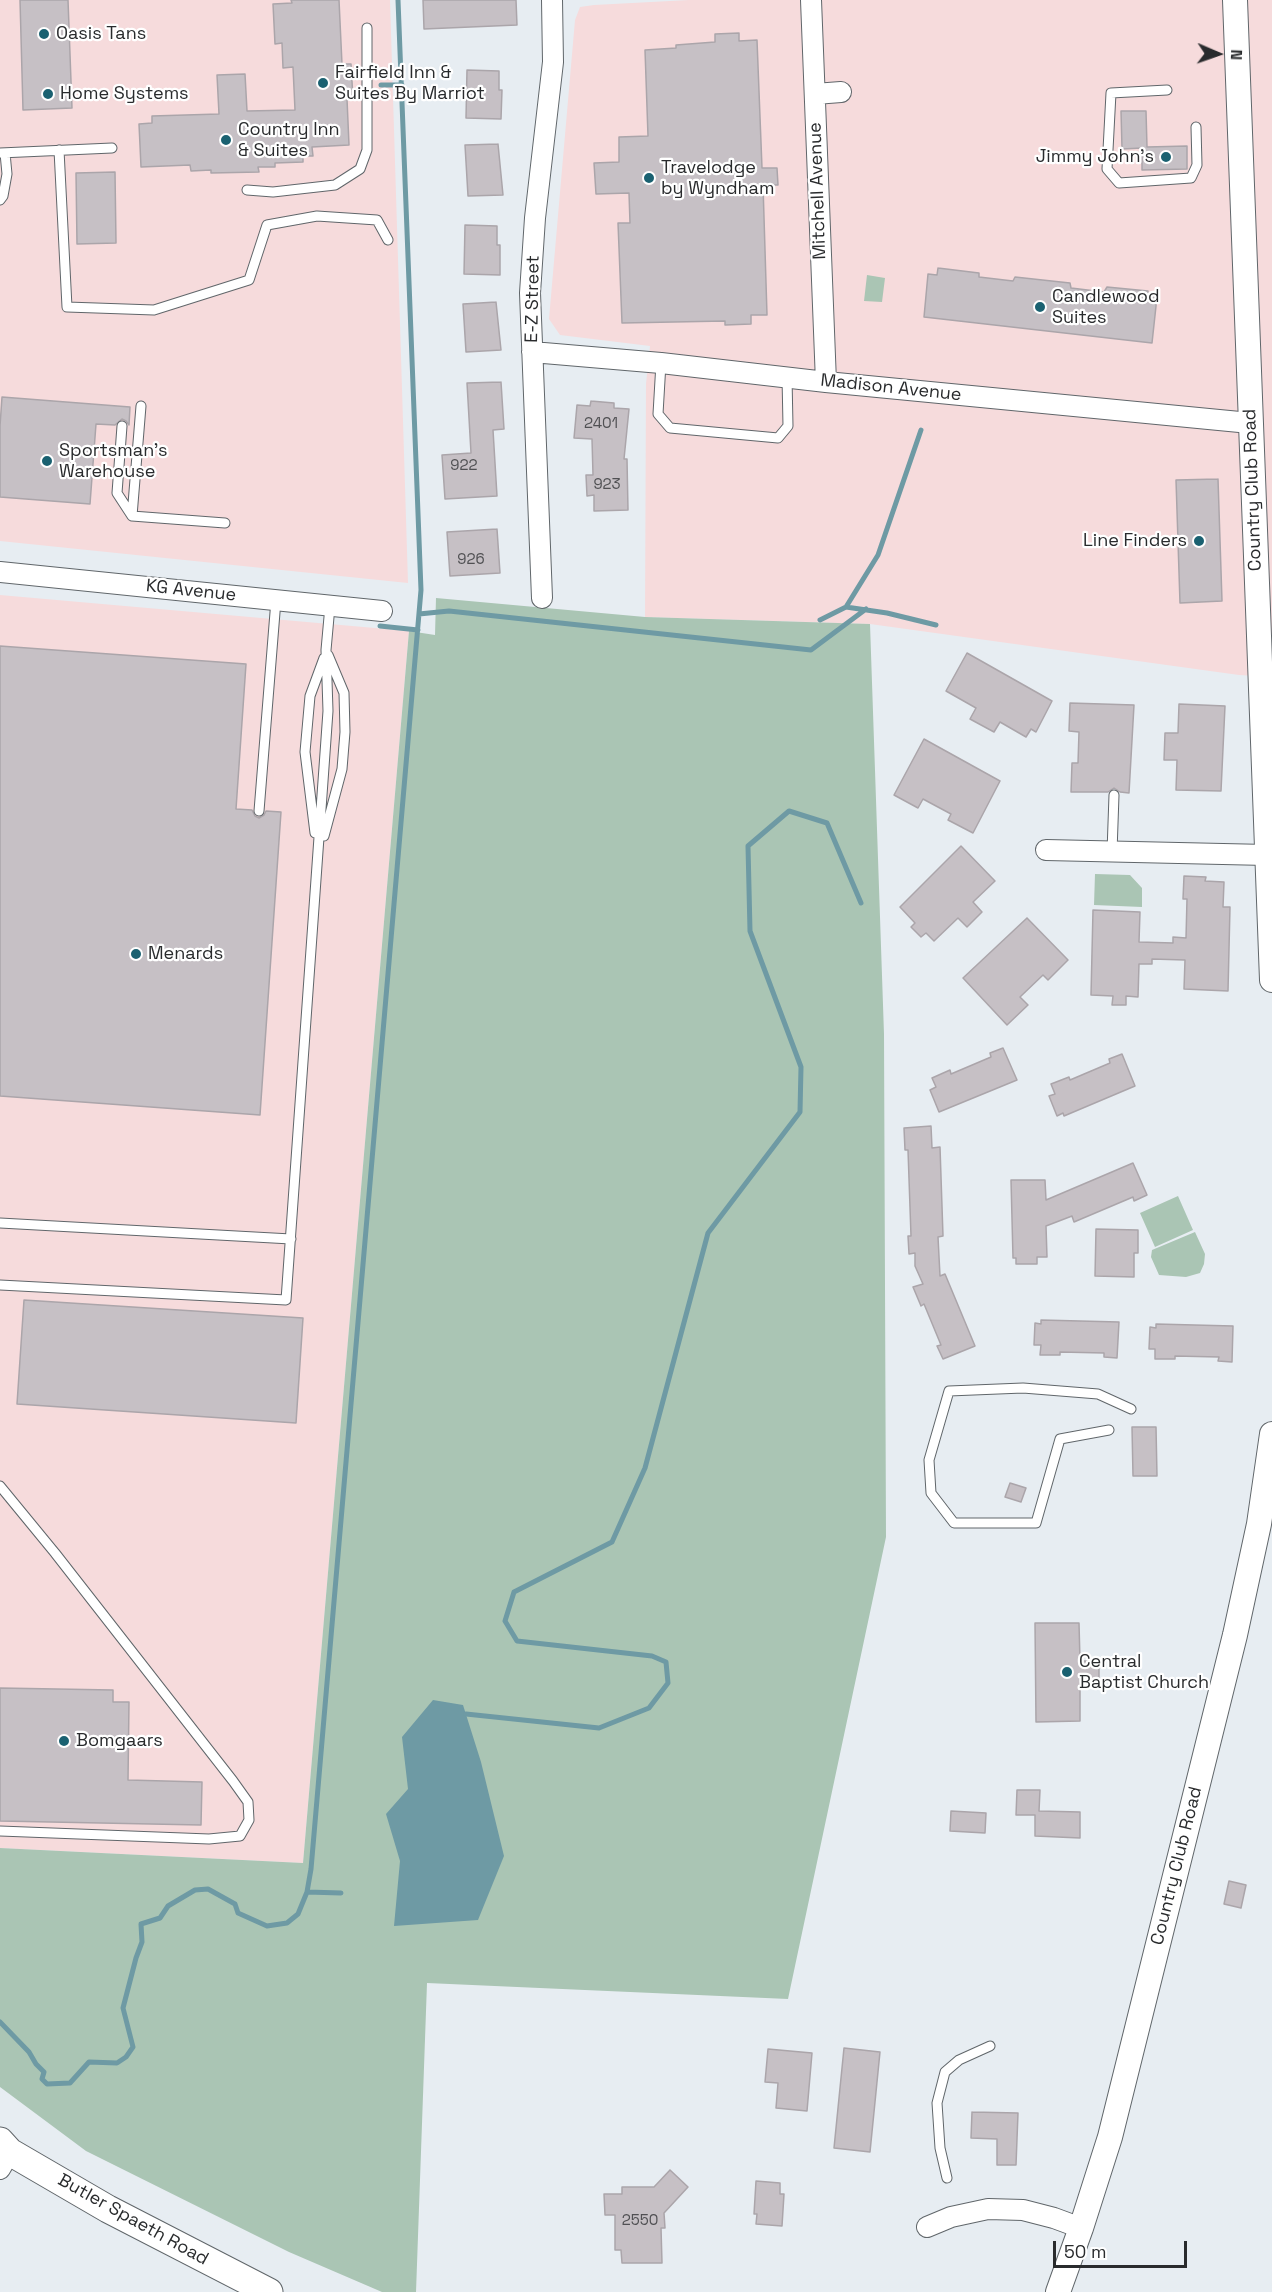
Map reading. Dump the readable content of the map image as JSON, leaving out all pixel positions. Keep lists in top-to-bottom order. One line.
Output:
{"streets":{"main road":["Butler Spaeth Road"],"street":["Mitchell Avenue","E-Z Street","Madison Avenue","Country Club Road","KG Avenue"]},"crossings":[["Mitchell Avenue","Madison Avenue"],["E-Z Street","Madison Avenue"],["Madison Avenue","Country Club Road"]],"places":["Oasis Tans","Fairfield Inn & Suites By Marriot","Home Systems","Country Inn & Suites","Jimmy John's","Travelodge by Wyndham","Candlewood Suites","Sportsman's Warehouse","Line Finders","Menards","Central Baptist Church","Bomgaars"],"house_numbers":["2401","922","923","926","2550"],"scale_bar":"50 m","north":"right"}
